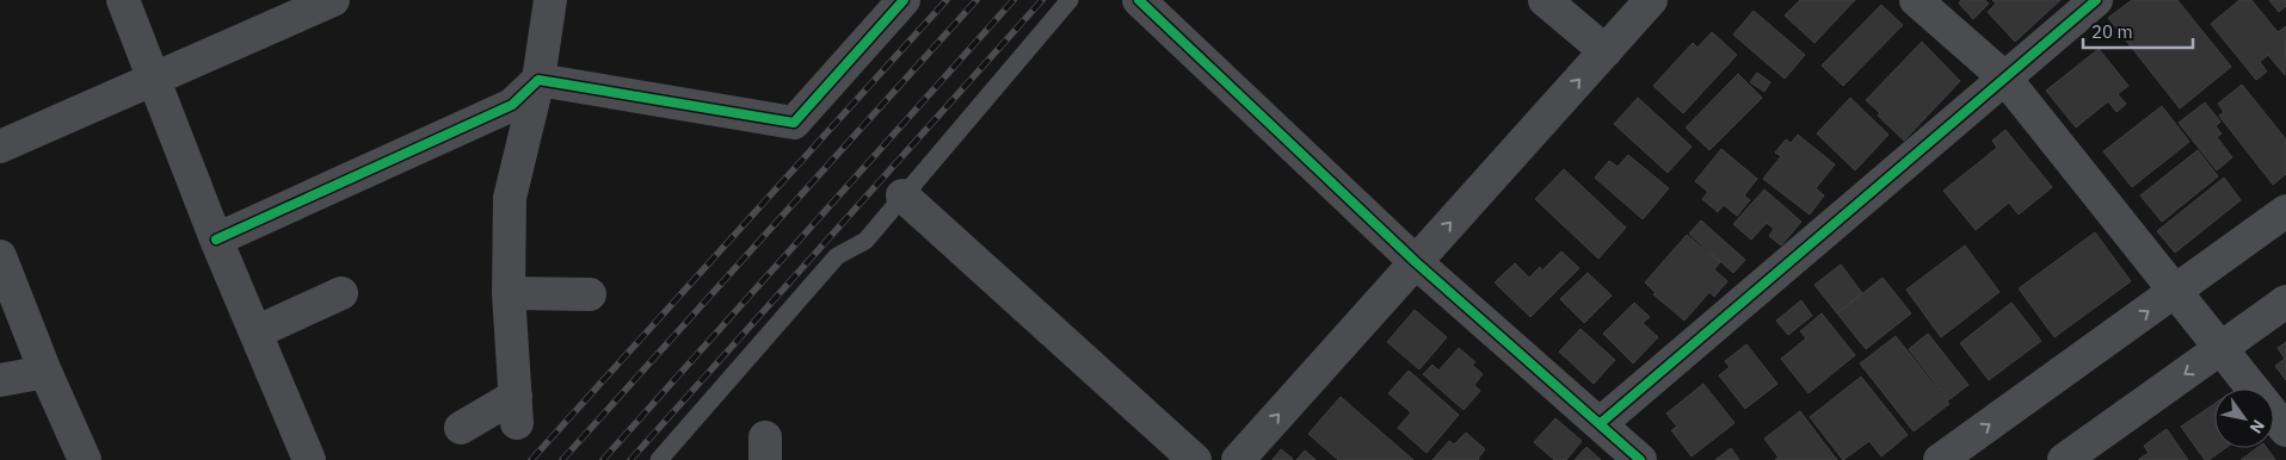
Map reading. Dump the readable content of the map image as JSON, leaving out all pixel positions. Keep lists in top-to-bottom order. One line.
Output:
{"scale_bar":"20 m","north":"bottom right"}
